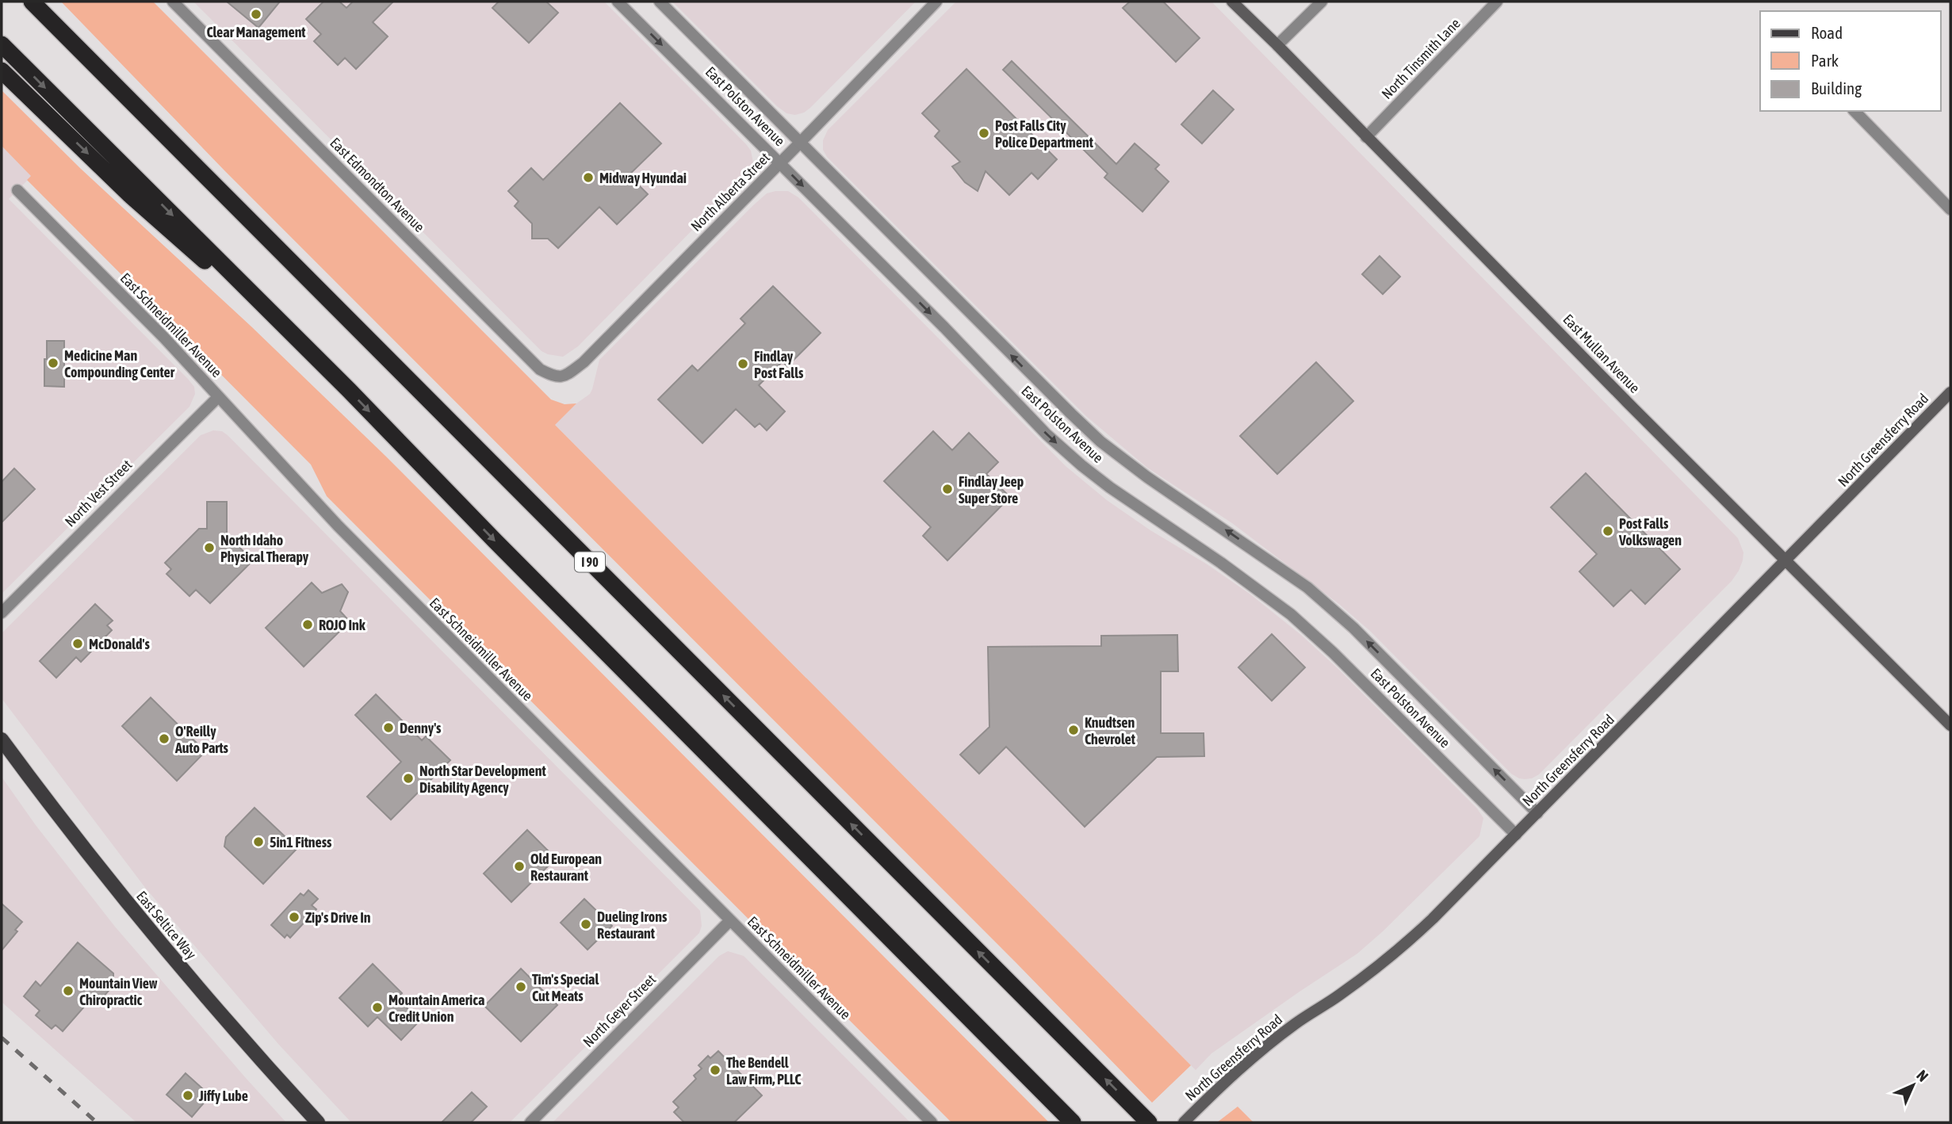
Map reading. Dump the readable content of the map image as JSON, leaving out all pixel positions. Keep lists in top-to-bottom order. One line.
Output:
{"streets":{"highway":["I 90"],"main road":["East Mullan Avenue","North Greensferry Road","East Seltice Way"],"street":["North Tinsmith Lane","East Polston Avenue","East Edmondton Avenue","North Alberta Street","East Schneidmiller Avenue","North Vest Street","North Geyer Street"]},"crossings":[["North Tinsmith Lane","East Mullan Avenue"],["East Polston Avenue","North Alberta Street"],["East Polston Avenue","North Greensferry Road"],["East Edmondton Avenue","North Alberta Street"],["East Schneidmiller Avenue","North Vest Street"],["East Schneidmiller Avenue","North Geyer Street"],["East Mullan Avenue","North Greensferry Road"]],"places":["Clear Management","Post Falls City Police Department","Midway Hyundai","Medicine Man Compounding Center","Findlay Post Falls","Findlay Jeep Super Store","Post Falls Volkswagen","North Idaho Physical Therapy","ROJO Ink","McDonald's","Denny's","Knudtsen Chevrolet","O'Reilly Auto Parts","North Star Development Disability Agency","5in1 Fitness","Old European Restaurant","Zip's Drive In","Dueling Irons Restaurant","Tim's Special Cut Meats","Mountain View Chiropractic","Mountain America Credit Union","The Bendell Law Firm, PLLC","Jiffy Lube"],"legend":["Road","Park","Building"],"north":"top right"}
